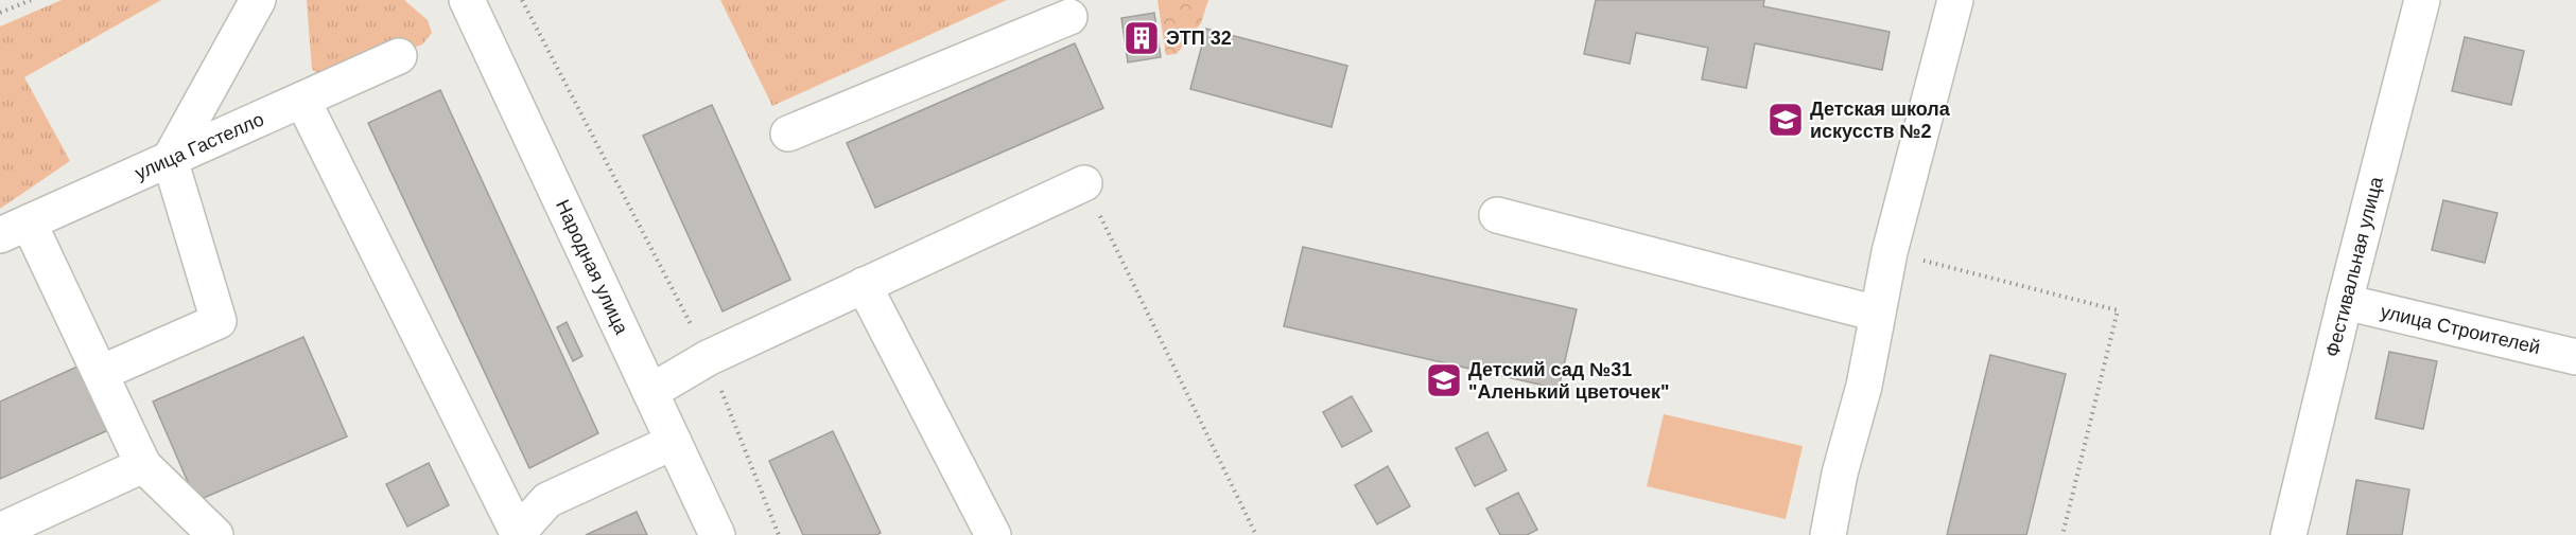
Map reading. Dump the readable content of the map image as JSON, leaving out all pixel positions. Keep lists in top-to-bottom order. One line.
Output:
{"streets":{"street":["улица Гастелло","Народная улица","Фестивальная улица","улица Строителей"]},"crossings":[["Фестивальная улица","улица Строителей"]],"places":{"building":["ЭТП 32"],"school or university":["Детская школа искусств №2","Детский сад №31 \"Аленький цветочек\""]}}
